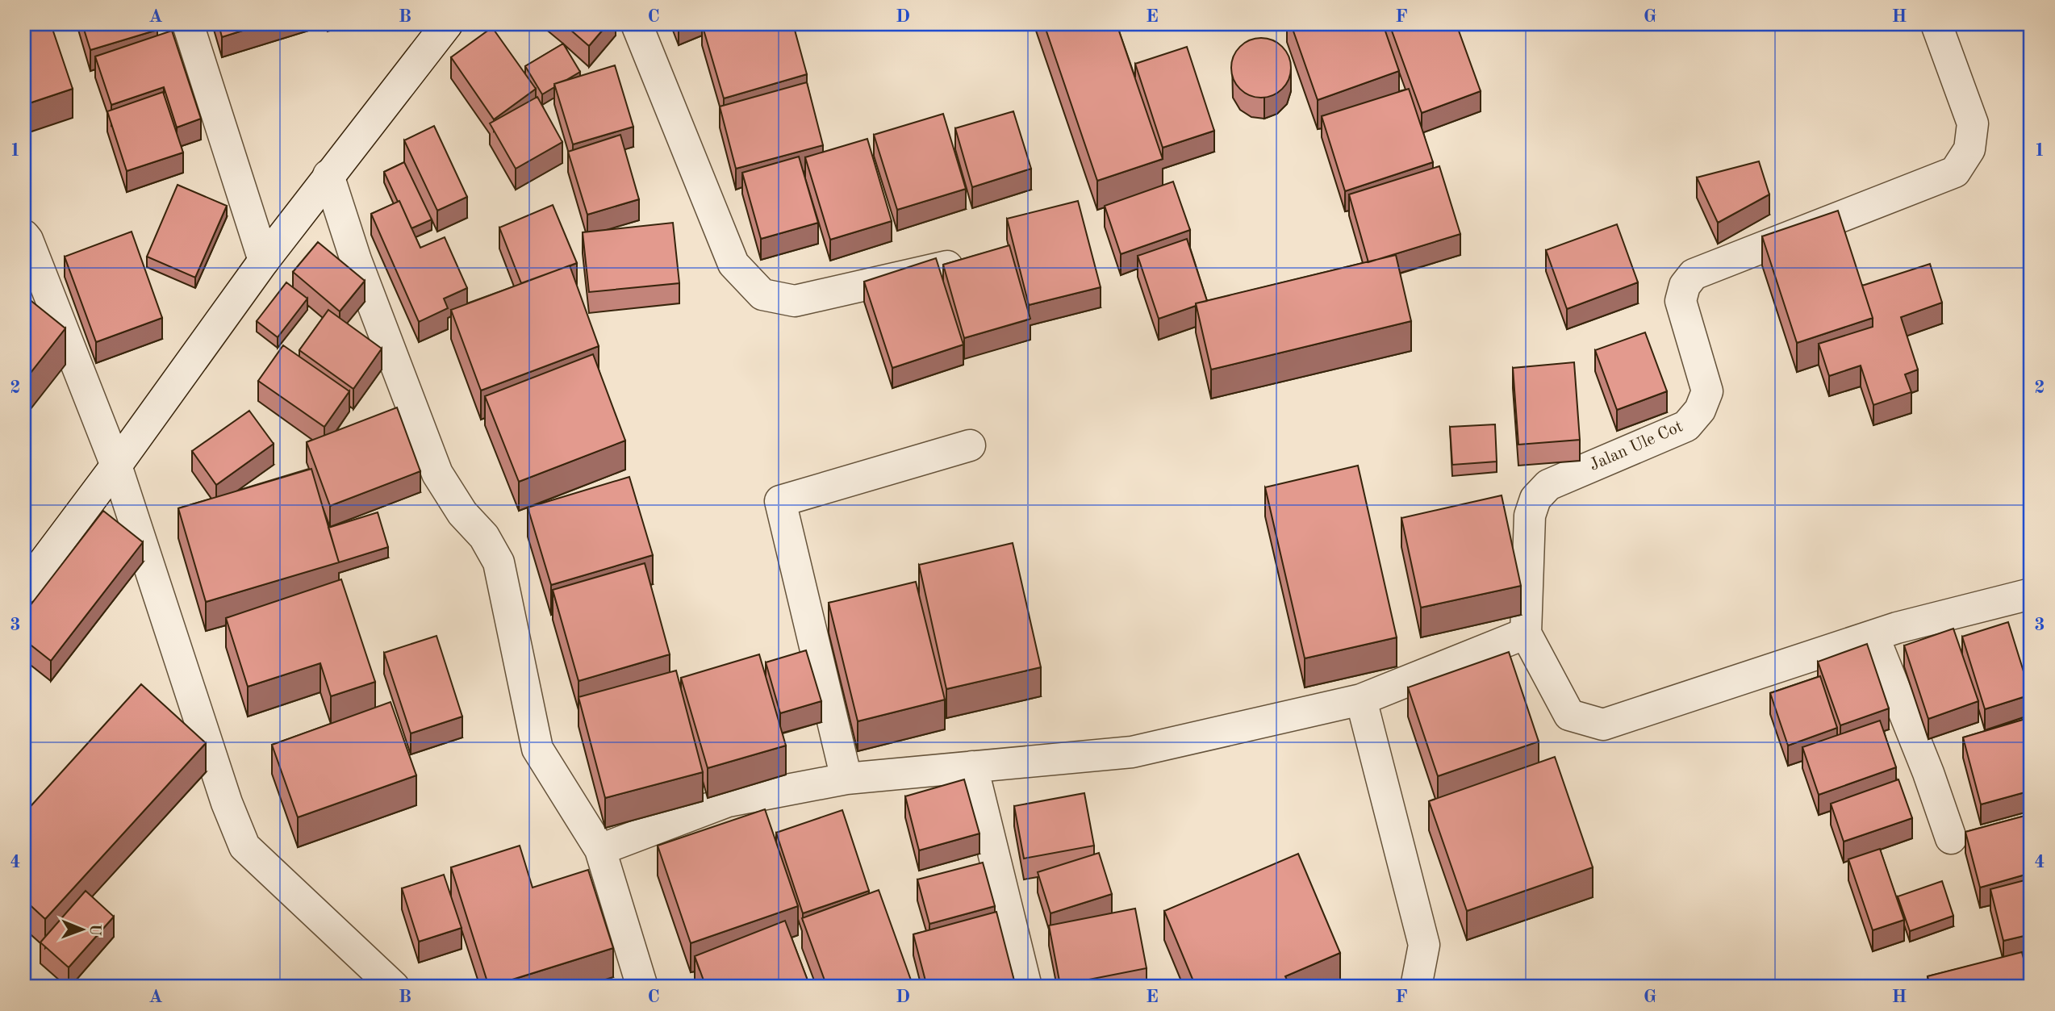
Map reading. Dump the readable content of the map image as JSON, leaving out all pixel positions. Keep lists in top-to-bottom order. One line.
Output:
{"streets":{"street":["Jalan Ule Cot"]},"north":"right","grid":{"columns":["A","B","C","D","E","F","G","H"],"rows":["1","2","3","4"]}}
